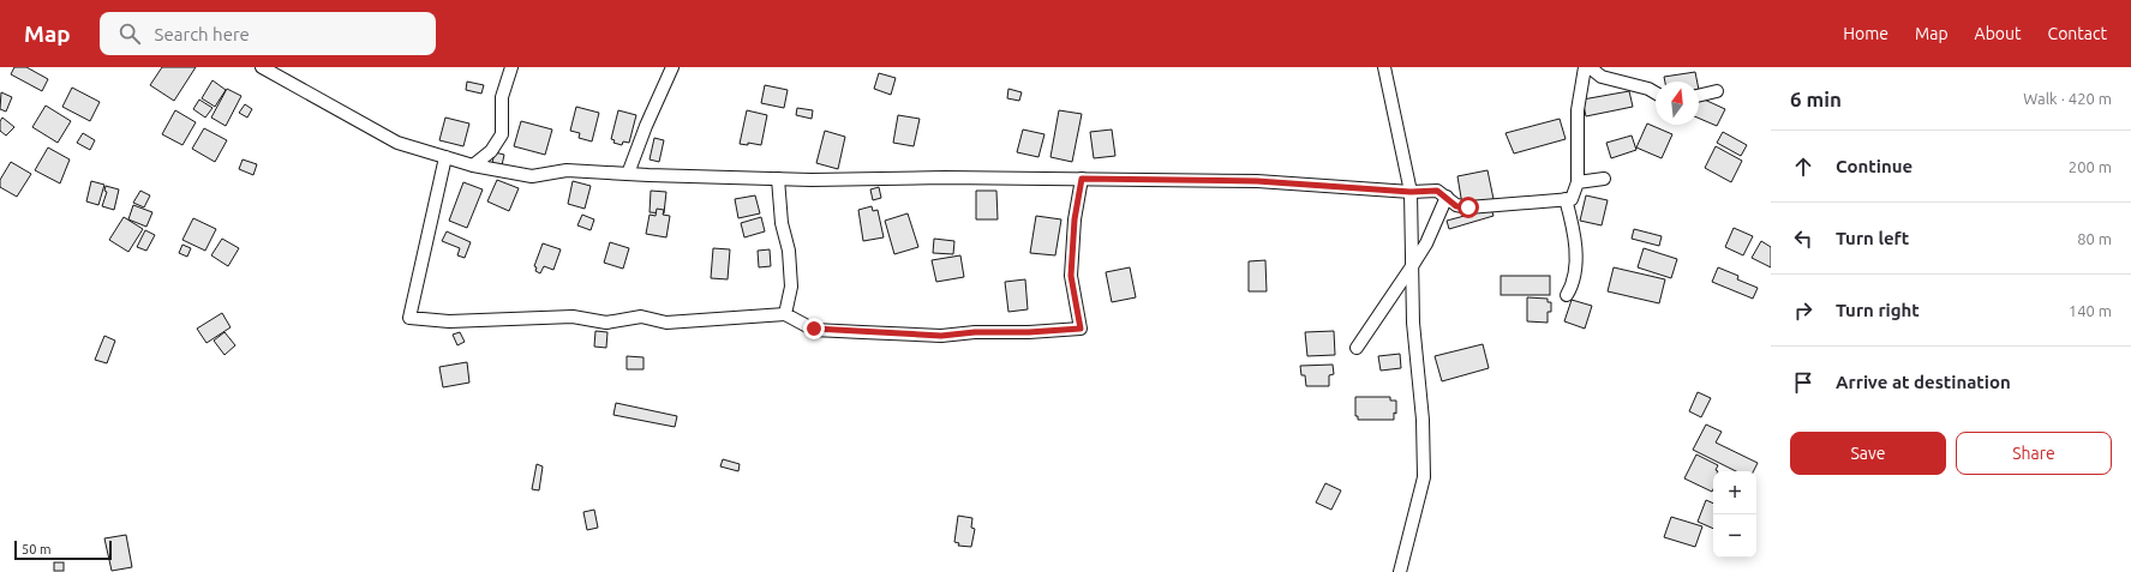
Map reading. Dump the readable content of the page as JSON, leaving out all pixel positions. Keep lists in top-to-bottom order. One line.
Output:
{"scale_bar":"50 m","north":"top","page":{"header":"Map","search":"Search here","nav":["Home","Map","About","Contact"],"heading":["6 min","Walk · 420 m"],"list":[["Continue","200 m"],["Turn left","80 m"],["Turn right","140 m"],"Arrive at destination"],"buttons":["Save","Share"],"map_buttons":["+","−"],"scale":"50 m"}}
